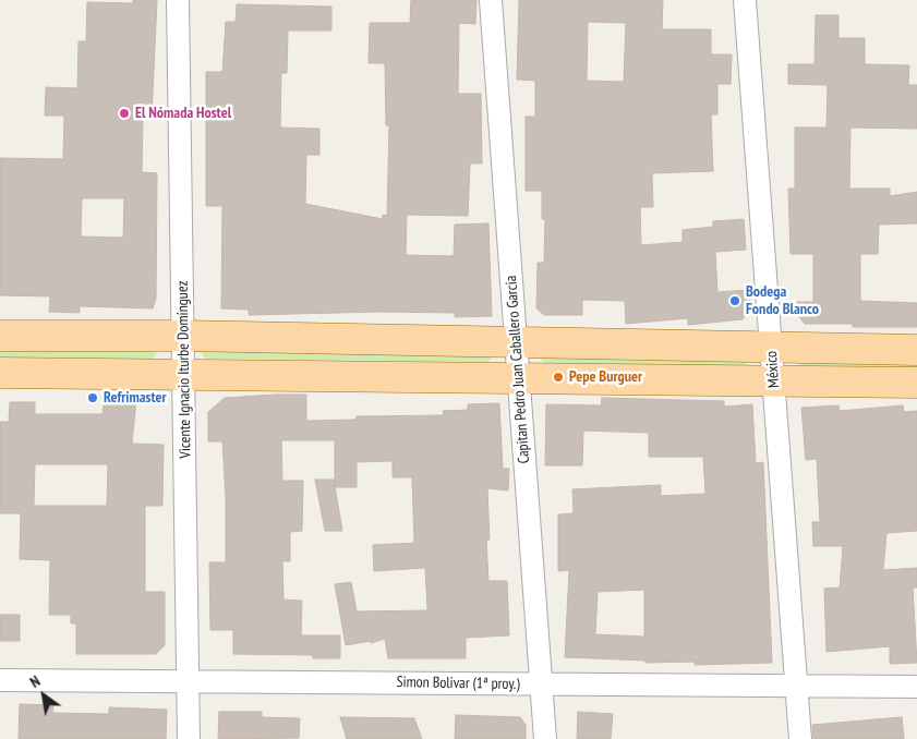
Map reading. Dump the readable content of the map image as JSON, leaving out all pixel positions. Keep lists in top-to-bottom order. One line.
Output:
{"streets":{"street":["Vicente Ignacio Iturbe Domínguez","Capitan Pedro Juan Caballero Garcia","México","Simon Bolivar (1ª proy.)"]},"crossings":[["Vicente Ignacio Iturbe Domínguez","Simon Bolivar (1ª proy.)"],["Capitan Pedro Juan Caballero Garcia","Simon Bolivar (1ª proy.)"],["México","Simon Bolivar (1ª proy.)"]],"places":["El Nómada Hostel","Bodega Fondo Blanco","Pepe Burguer","Refrimaster"],"north":"top left"}
